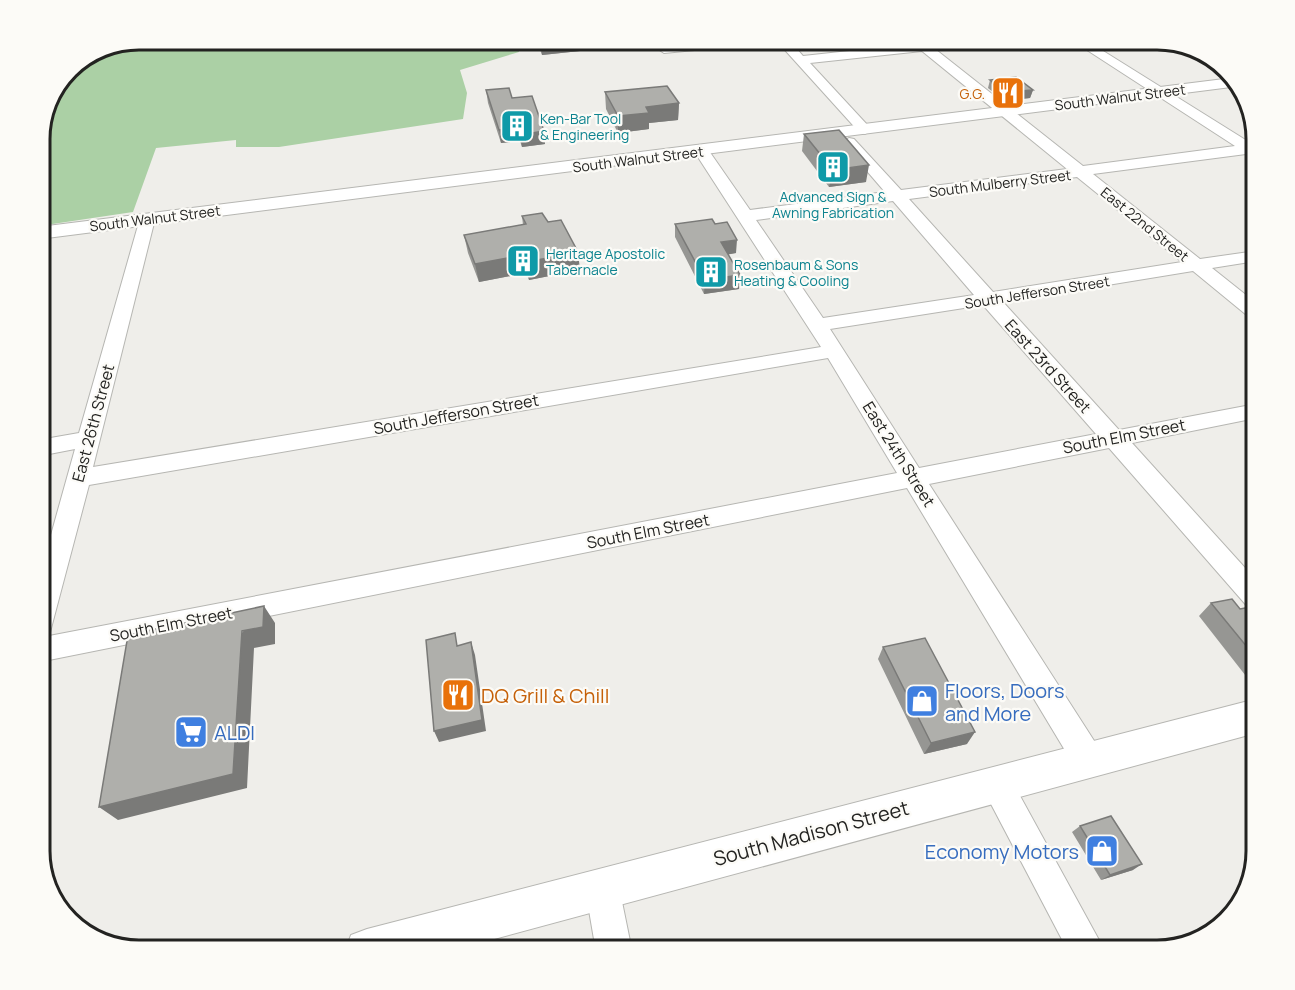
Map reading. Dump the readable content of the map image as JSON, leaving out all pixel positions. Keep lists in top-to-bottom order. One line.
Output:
{"streets":{"main road":["South Walnut Street","South Madison Street"],"street":["South Mulberry Street","East 22nd Street","South Jefferson Street","East 23rd Street","East 26th Street","South Elm Street","East 24th Street"]},"crossings":[["South Walnut Street","East 22nd Street"],["South Walnut Street","East 23rd Street"],["South Walnut Street","East 26th Street"],["South Walnut Street","East 24th Street"],["South Mulberry Street","East 22nd Street"],["South Mulberry Street","East 23rd Street"],["South Mulberry Street","East 24th Street"],["East 22nd Street","South Jefferson Street"],["South Jefferson Street","East 23rd Street"],["South Jefferson Street","East 26th Street"],["South Jefferson Street","East 24th Street"],["East 23rd Street","South Elm Street"],["South Elm Street","East 24th Street"],["East 24th Street","South Madison Street"]],"places":{"restaurant":["G.G.","DQ Grill & Chill"],"building":["Ken-Bar Tool & Engineering","Advanced Sign & Awning Fabrication","Heritage Apostolic Tabernacle","Rosenbaum & Sons Heating & Cooling"],"shop":["Floors, Doors and More","Economy Motors"],"supermarket":["ALDI"]}}
